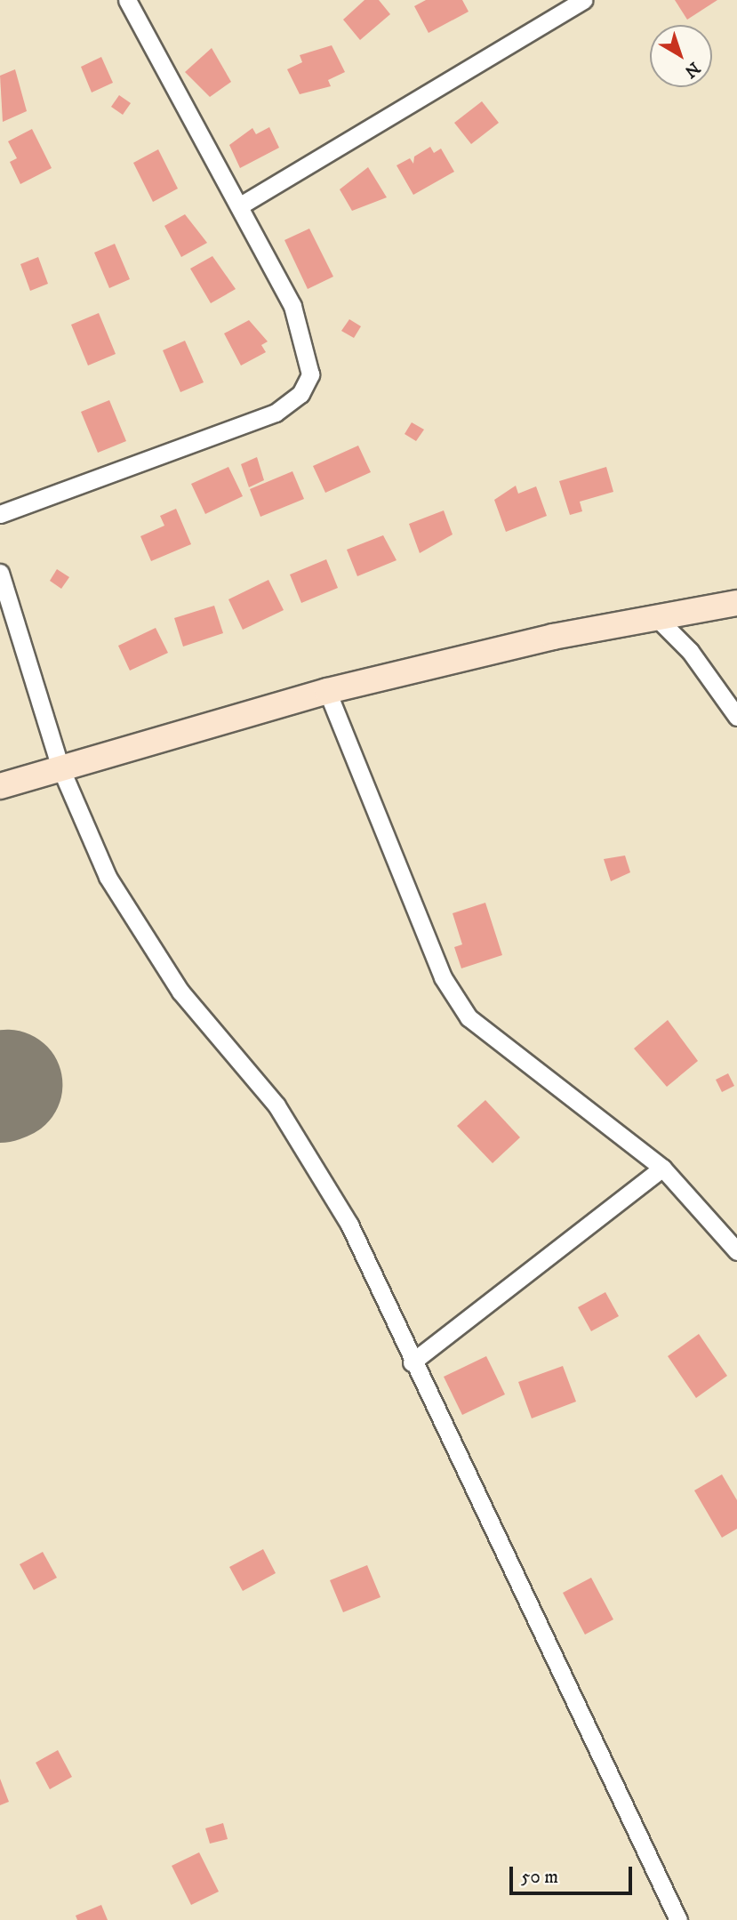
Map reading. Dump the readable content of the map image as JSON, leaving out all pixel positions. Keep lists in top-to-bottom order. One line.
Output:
{"scale_bar":"50 m","north":"bottom right"}
